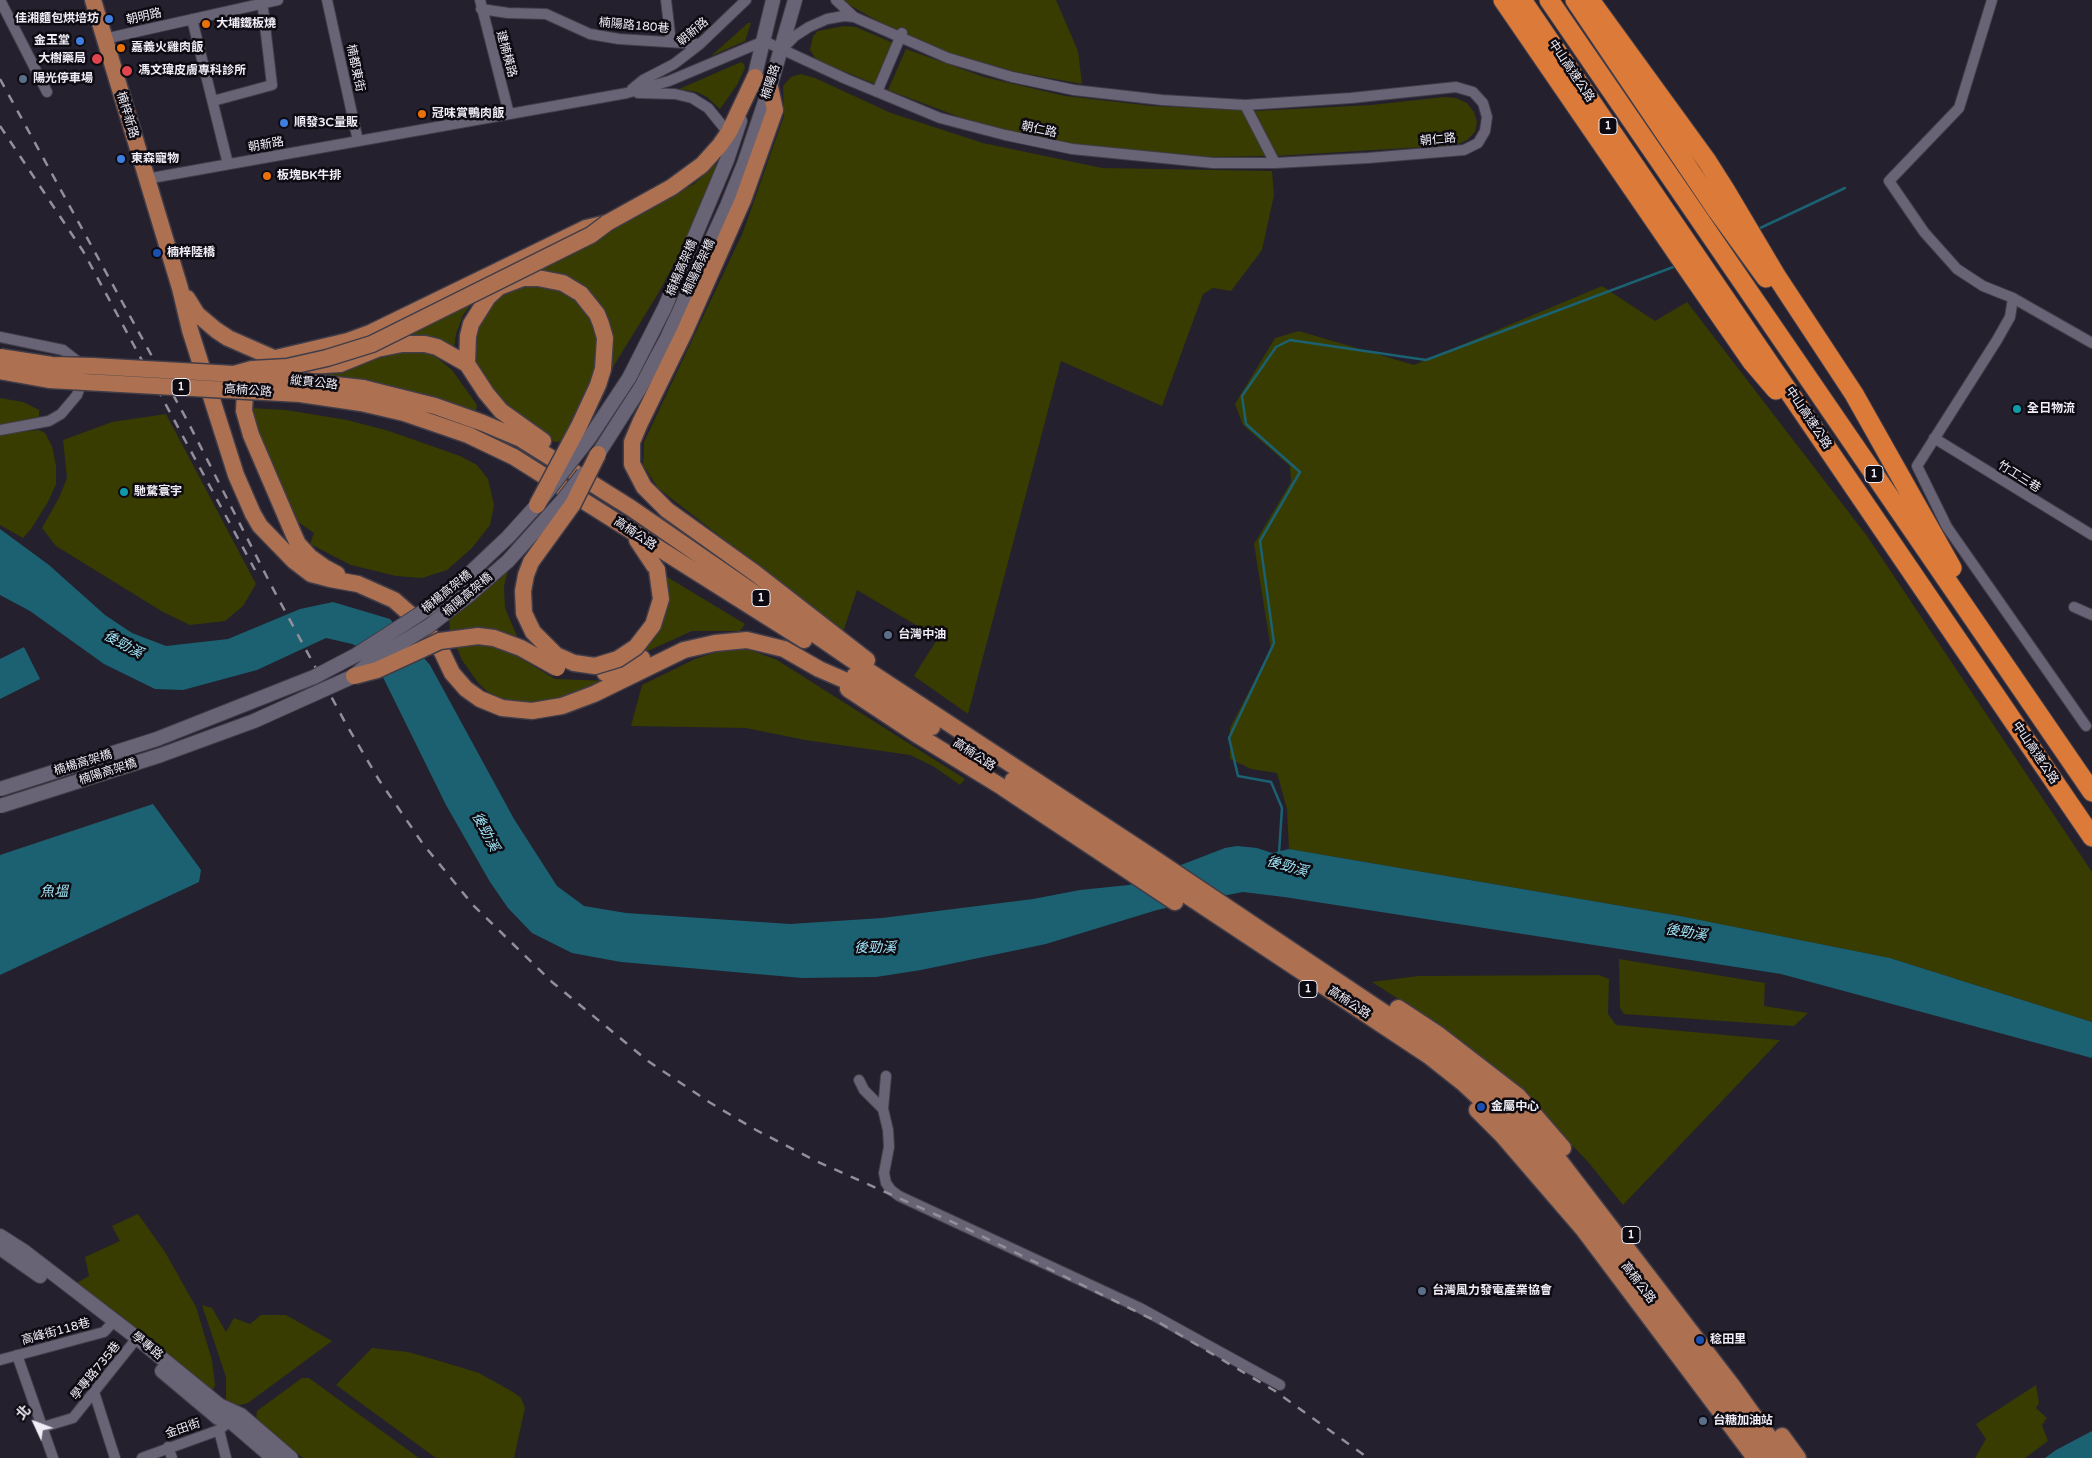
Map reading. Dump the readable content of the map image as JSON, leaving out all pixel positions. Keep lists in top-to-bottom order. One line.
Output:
{"streets":{"highway":["中山高速公路","1"],"main road":["楠梓新路","縱貫公路","高楠公路"],"street":["朝明路","楠陽路180巷","朝新路","建楠橫路","楠都東街","楠陽路","朝仁路","楠陽高架橋","楠楊高架橋","竹工三巷","高峰街118巷","學專路","學專路735巷","金田街"]},"crossings":[["朝明路","楠梓新路"],["楠陽路180巷","朝新路"],["楠陽路180巷","建楠橫路"],["朝新路","建楠橫路"],["朝新路","楠都東街"],["朝新路","楠陽路"],["朝新路","楠梓新路"],["朝新路","朝仁路"],["朝新路","楠楊高架橋"],["楠陽路","朝仁路"],["楠陽路","楠陽高架橋"],["縱貫公路","高楠公路"],["高峰街118巷","學專路"],["學專路","學專路735巷"],["學專路","金田街"]],"water":["後勁溪","魚塭"],"places":["佳湘麵包烘培坊","大埔鐵板燒","金玉堂","嘉義火雞肉飯","大樹藥局","馮文瑋皮膚專科診所","陽光停車場","冠味賞鴨肉飯","順發3C量販","東森寵物","板塊BK牛排","楠梓陸橋","全日物流","馳騖寰宇","台灣中油","金屬中心","台灣風力發電產業協會","稔田里","台糖加油站"],"north":"top left"}
